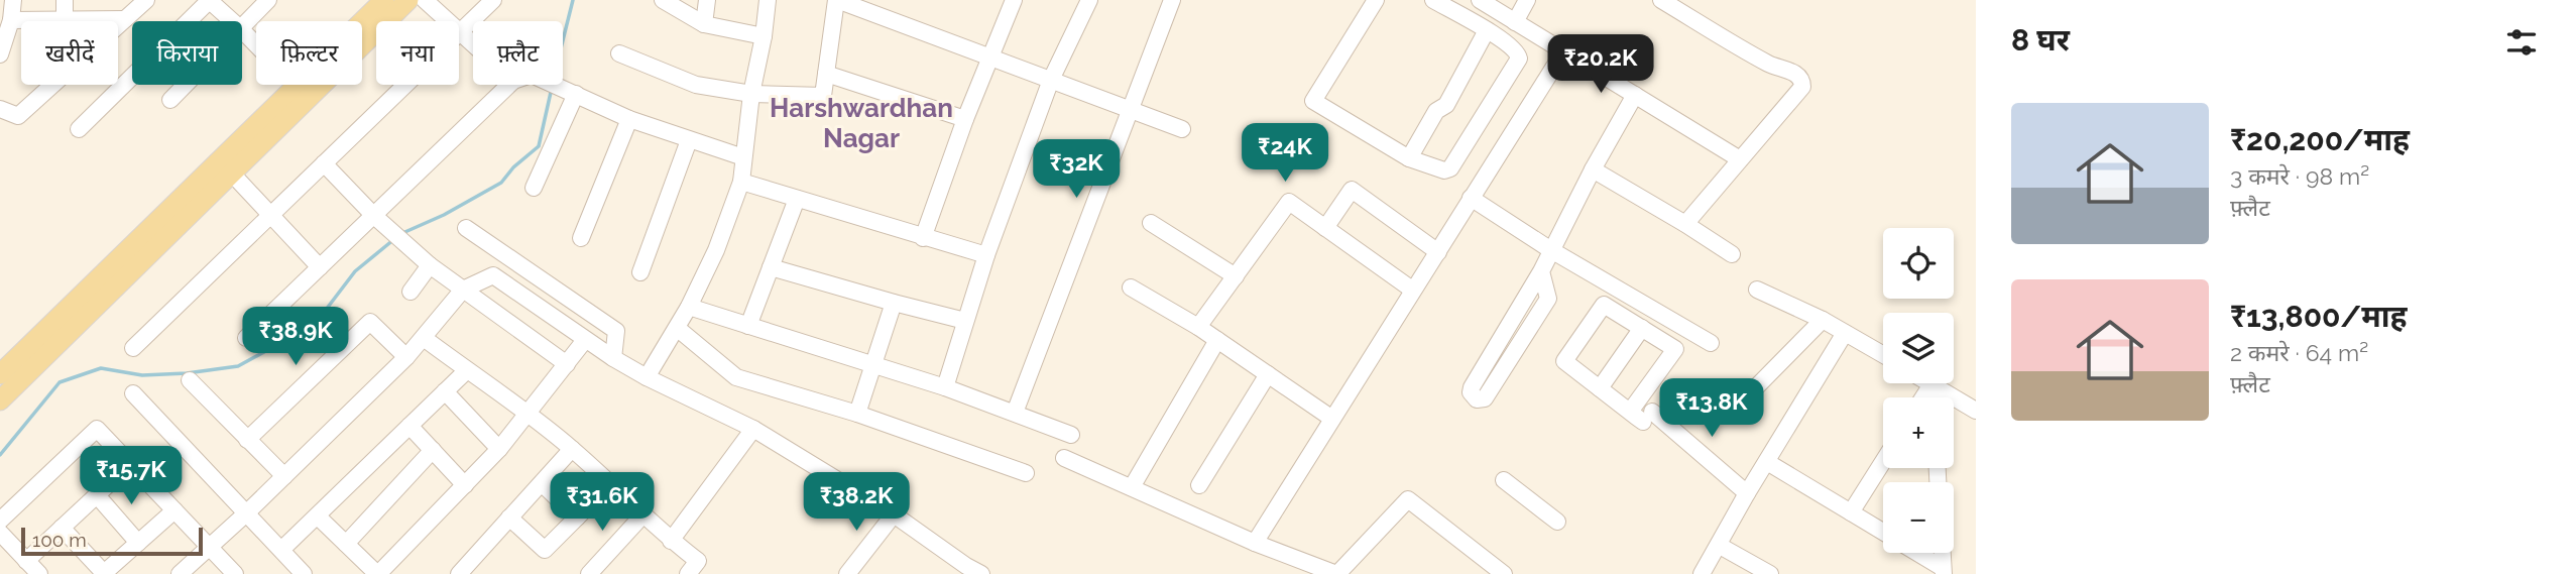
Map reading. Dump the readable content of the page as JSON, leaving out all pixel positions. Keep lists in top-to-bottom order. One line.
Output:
{"districts":["Harshwardhan Nagar"],"scale_bar":"100 m","page":{"heading":"8 घर","chip":["खरीदें","किराया","फ़िल्टर","नया","फ़्लैट"],"price":["₹20.2K","₹24K","₹32K","₹38.9K","₹13.8K","₹15.7K","₹31.6K","₹38.2K"],"list":[{"name":"₹20,200/माह","note":"3 कमरे · 98 m² · फ़्लैट"},{"name":"₹13,800/माह","note":"2 कमरे · 64 m² · फ़्लैट"}],"map_buttons":["+","−"],"scale":"100 m"}}
